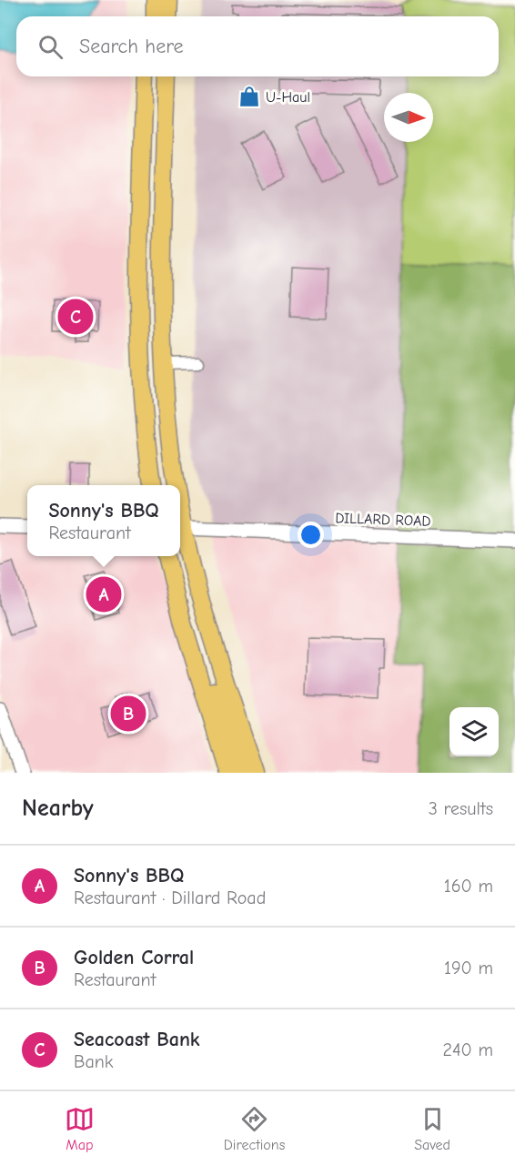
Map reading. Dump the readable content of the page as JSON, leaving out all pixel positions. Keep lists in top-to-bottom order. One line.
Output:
{"streets":{"street":["DILLARD ROAD"]},"places":{"shop":["U-Haul"]},"north":"right","page":{"search":"Search here","pins":["C","A","B"],"popup":["Sonny's BBQ","Restaurant"],"heading":["Nearby","3 results"],"list":[{"mark":"A","name":"Sonny's BBQ","note":"Restaurant · Dillard Road","value":"160 m"},{"mark":"B","name":"Golden Corral","note":"Restaurant","value":"190 m"},{"mark":"C","name":"Seacoast Bank","note":"Bank","value":"240 m"}],"nav":["Map","Directions","Saved"]}}
